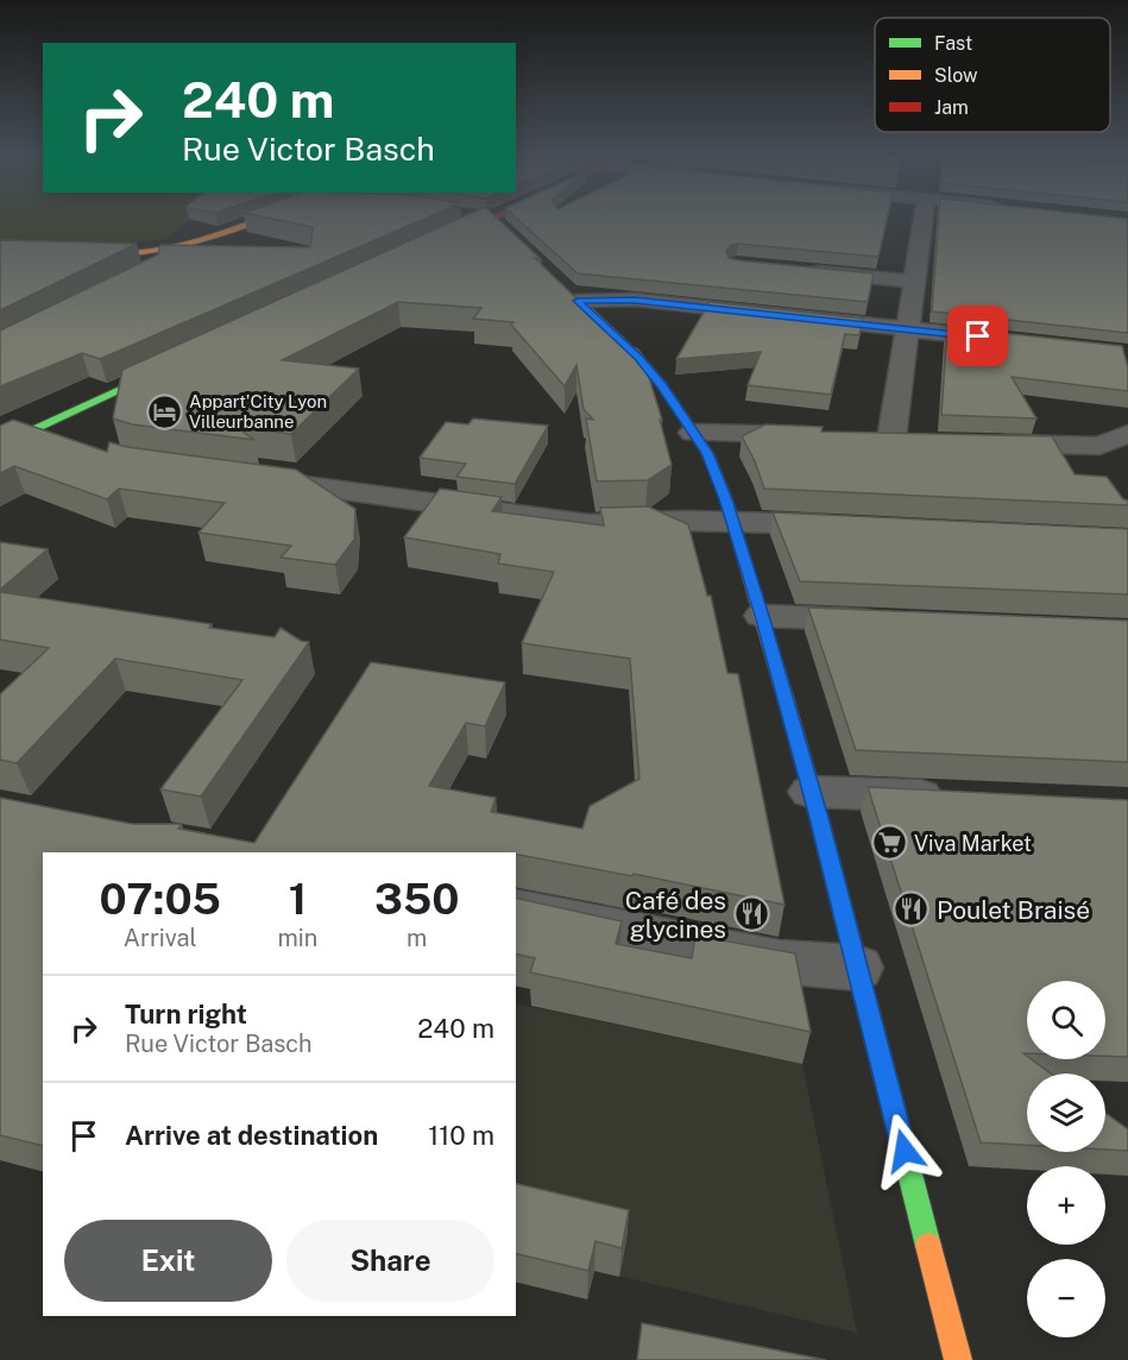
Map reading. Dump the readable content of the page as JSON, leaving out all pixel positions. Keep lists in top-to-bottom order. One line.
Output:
{"places":{"hotel":["Appart'City Lyon Villeurbanne"],"supermarket":["Viva Market"],"restaurant":["Poulet Braisé","Café des glycines"]},"legend":["Fast","Slow","Jam"],"page":{"turn":["240 m","Rue Victor Basch"],"eta":["07:05","Arrival","1","min","350","m"],"list":[{"name":"Turn right","note":"Rue Victor Basch","value":"240 m"},{"name":"Arrive at destination","value":"110 m"}],"map_buttons":["+","−"],"buttons":["Exit","Share"]}}
